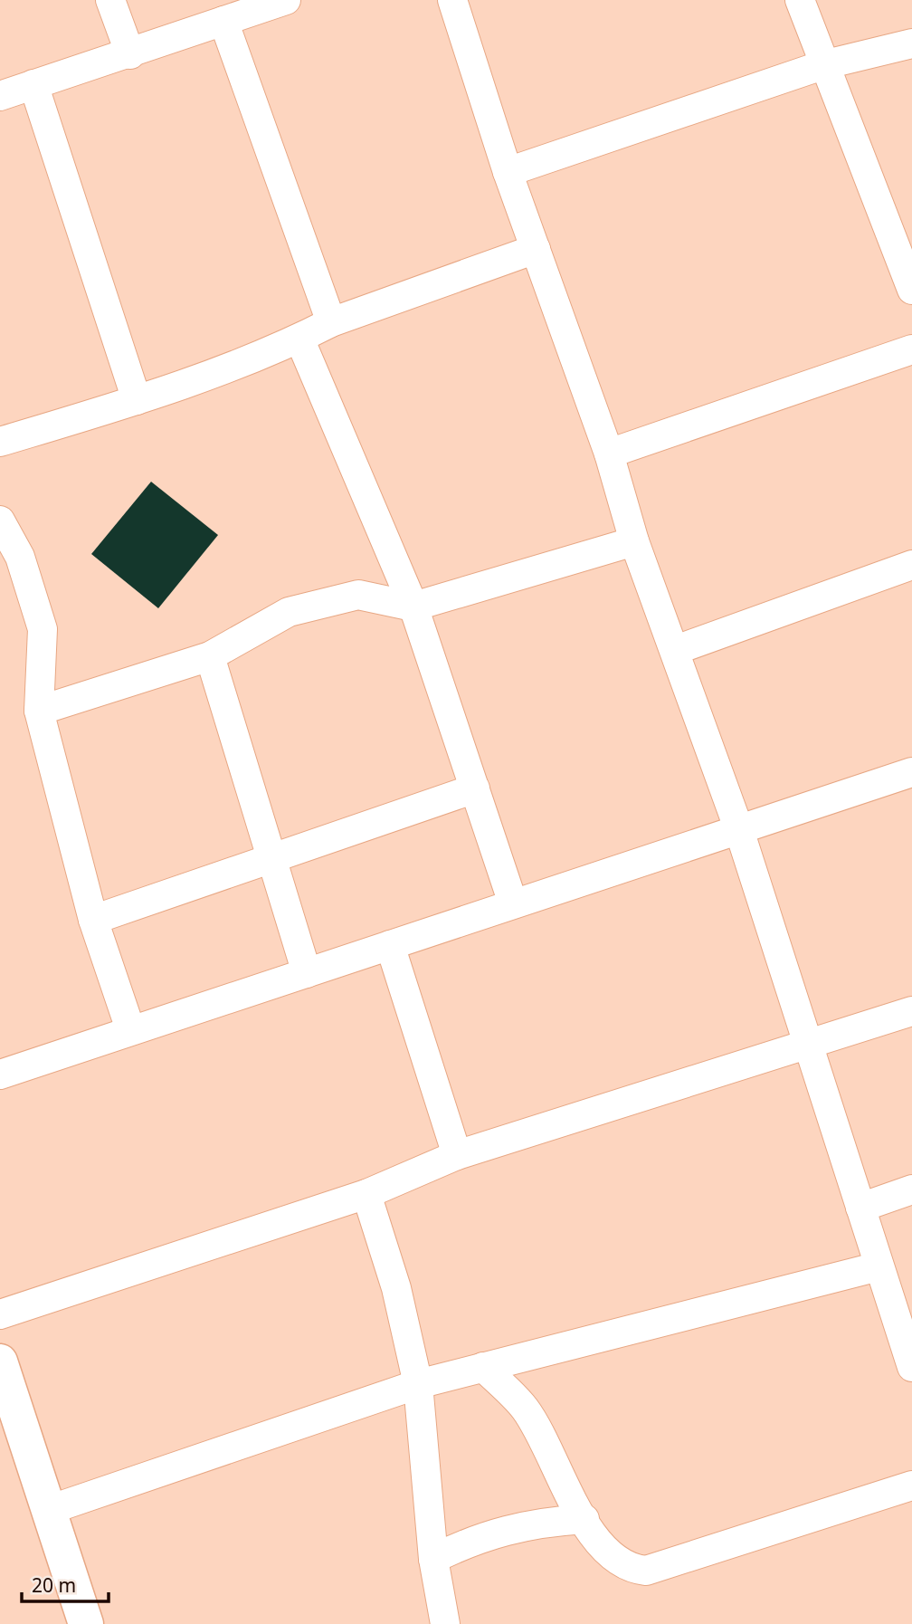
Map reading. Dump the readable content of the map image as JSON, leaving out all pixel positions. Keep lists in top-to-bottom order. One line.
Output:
{"scale_bar":"20 m"}
